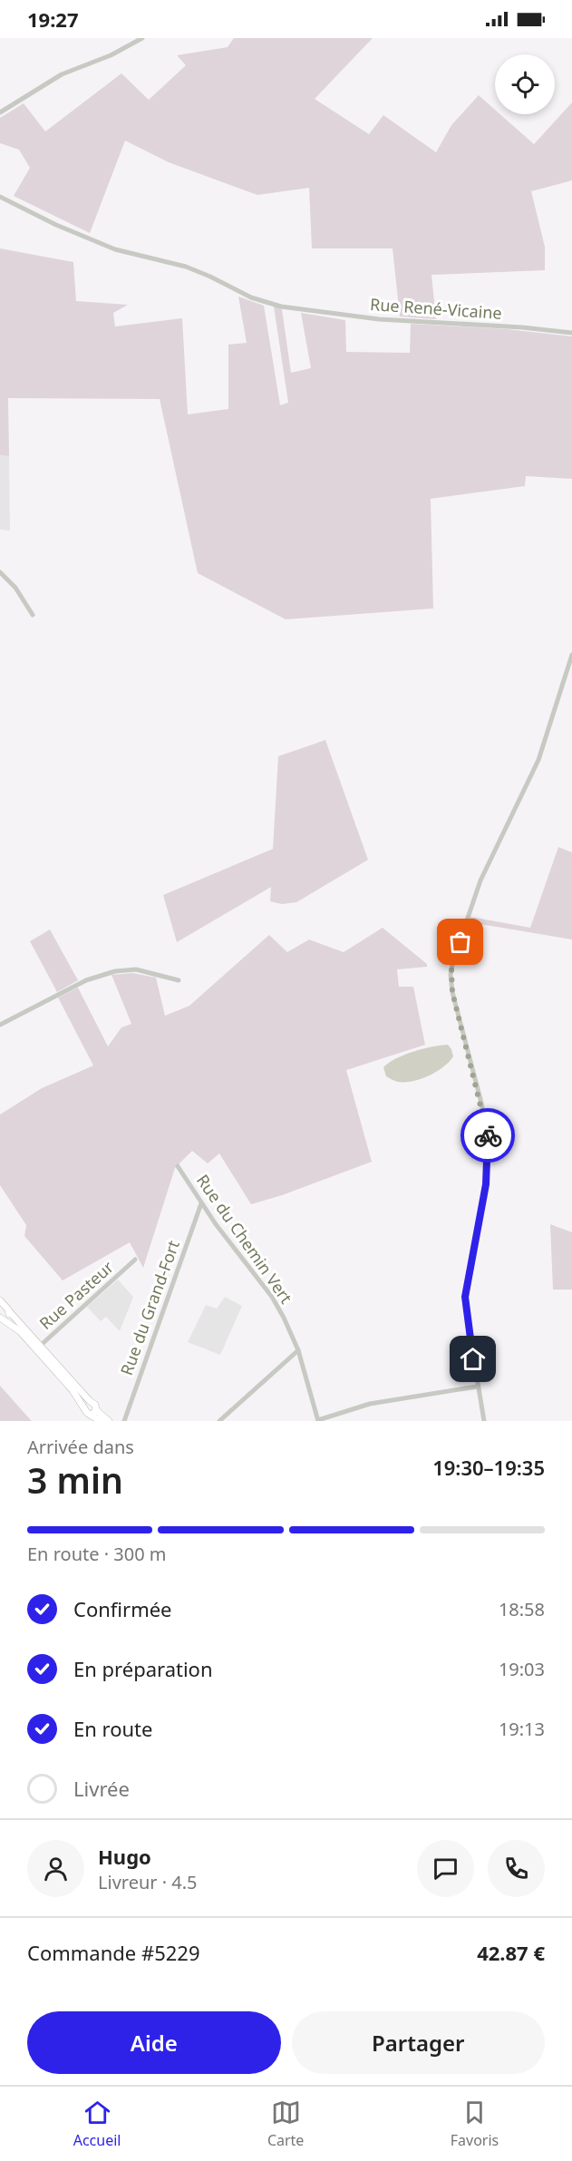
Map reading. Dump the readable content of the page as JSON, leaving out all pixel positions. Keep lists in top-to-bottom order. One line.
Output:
{"streets":{"street":["Rue René-Vicaine","Rue du Chemin Vert","Rue Pasteur","Rue du Grand-Fort"]},"crossings":[["Rue du Chemin Vert","Rue du Grand-Fort"]],"page":{"status":"19:27","heading":["3 min","Arrivée dans","19:30–19:35"],"panel":["Hugo","Livreur · 4.5","Commande #5229","42.87 €"],"bar":"En route · 300 m","list":[["Confirmée","18:58"],["En préparation","19:03"],["En route","19:13"],"Livrée"],"buttons":["Aide","Partager"],"tabs":["Accueil","Carte","Favoris"]}}
